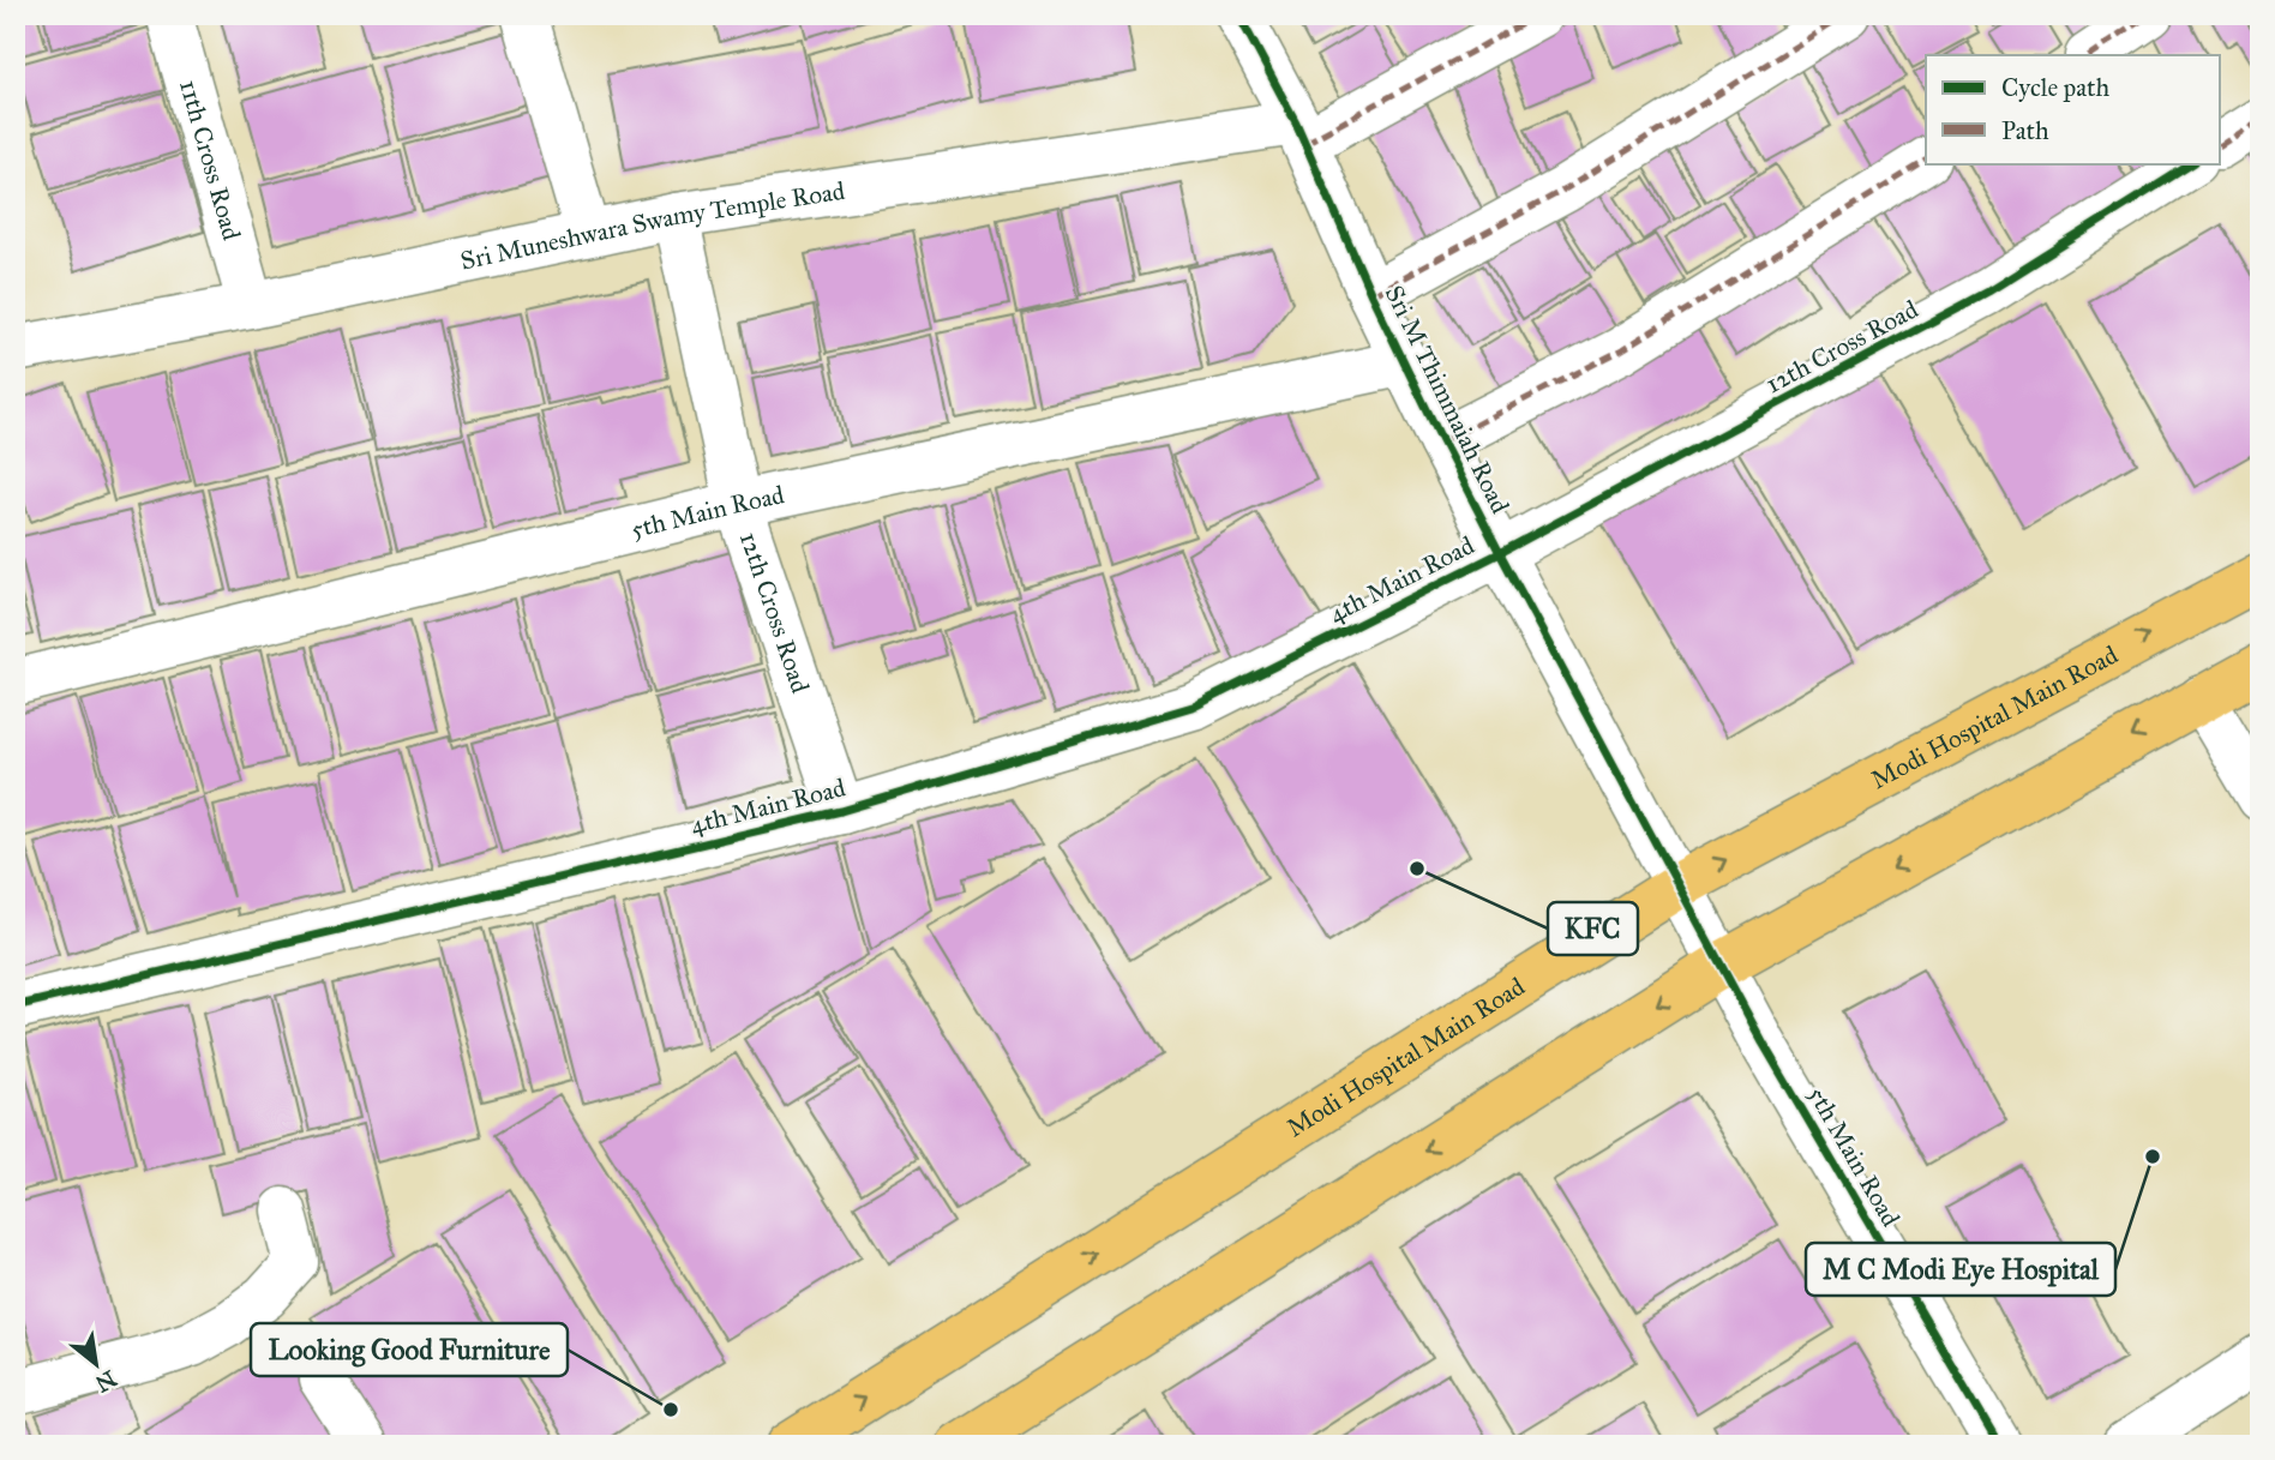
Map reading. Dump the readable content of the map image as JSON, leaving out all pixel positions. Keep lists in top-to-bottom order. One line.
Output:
{"streets":{"main road":["Modi Hospital Main Road"],"street":["11th Cross Road","Sri Muneshwara Swamy Temple Road","12th Cross Road","Sri M Thimmaiah Road","5th Main Road","4th Main Road"]},"crossings":[["11th Cross Road","Sri Muneshwara Swamy Temple Road"],["Sri Muneshwara Swamy Temple Road","12th Cross Road"],["Sri Muneshwara Swamy Temple Road","Sri M Thimmaiah Road"],["12th Cross Road","Sri M Thimmaiah Road"],["12th Cross Road","5th Main Road"],["12th Cross Road","4th Main Road"],["Sri M Thimmaiah Road","5th Main Road"],["Sri M Thimmaiah Road","4th Main Road"],["Sri M Thimmaiah Road","Modi Hospital Main Road"],["5th Main Road","Modi Hospital Main Road"]],"places":["KFC","M C Modi Eye Hospital","Looking Good Furniture"],"legend":["Cycle path","Path"],"north":"bottom right"}
